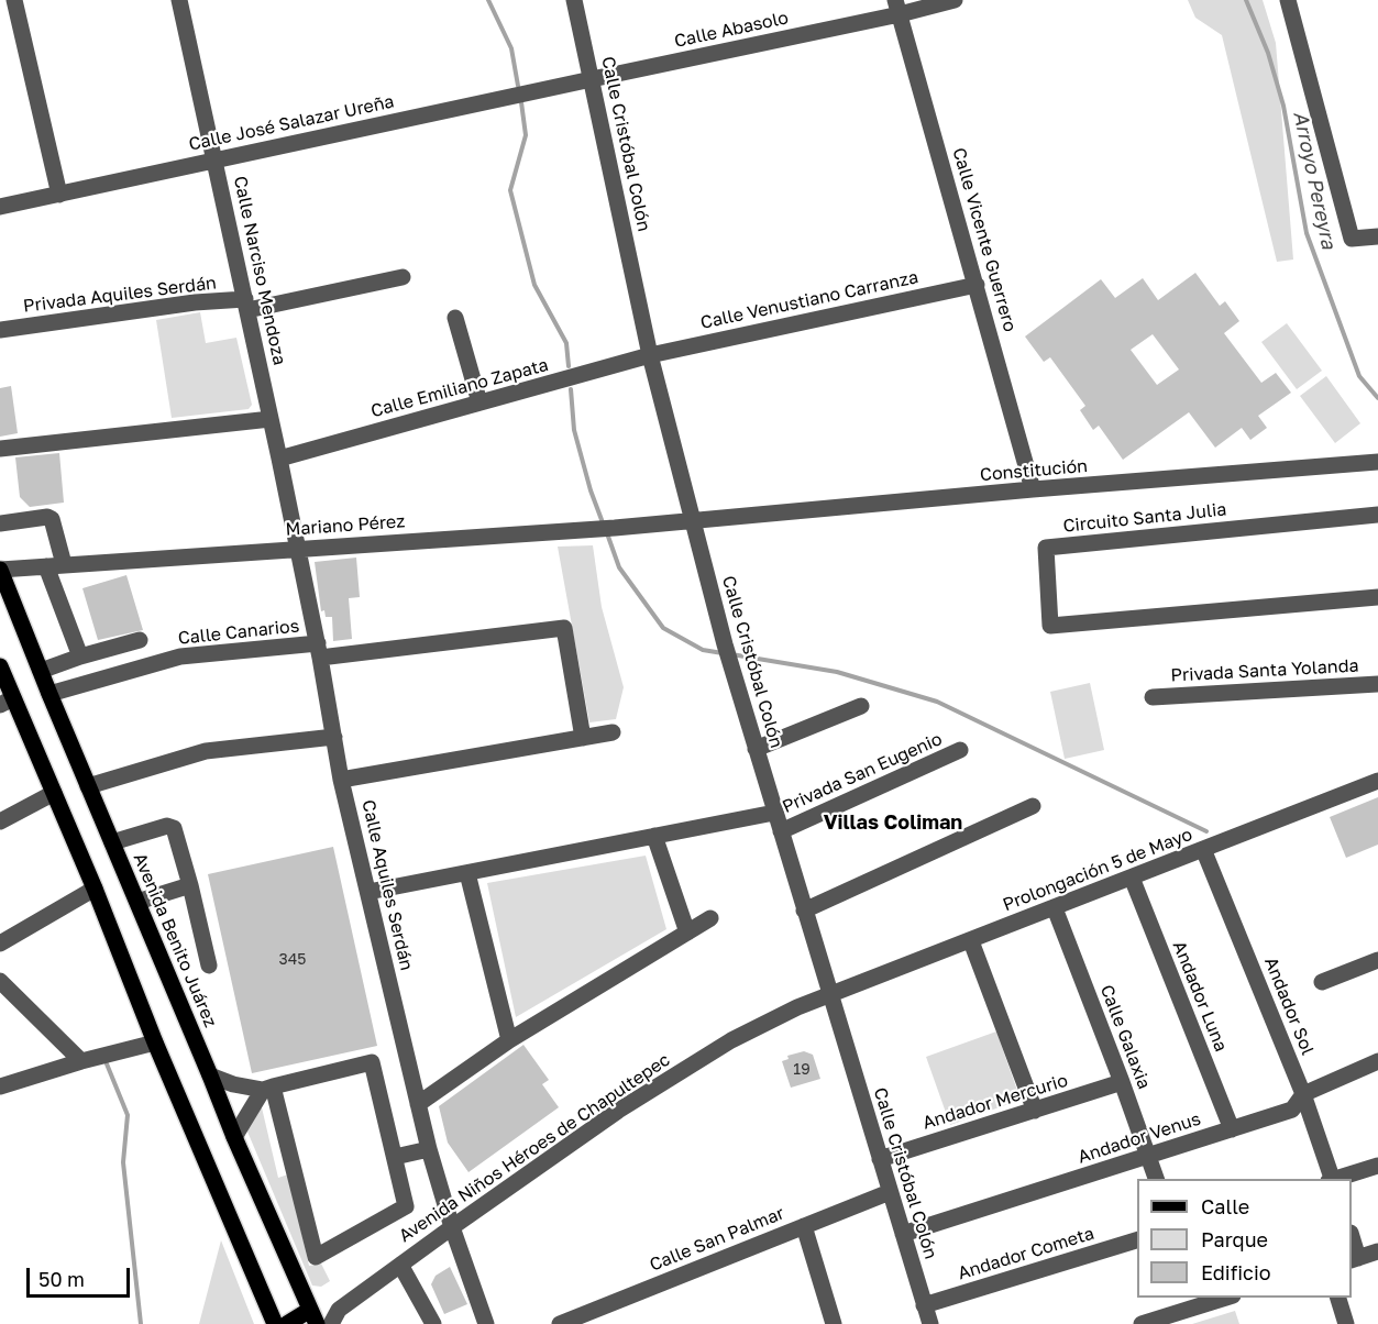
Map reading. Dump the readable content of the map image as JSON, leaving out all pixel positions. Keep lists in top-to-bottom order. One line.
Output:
{"streets":{"main road":["Avenida Benito Juárez"],"street":["Calle Abasolo","Calle José Salazar Ureña","Calle Cristóbal Colón","Calle Vicente Guerrero","Calle Narciso Mendoza","Privada Aquiles Serdán","Calle Venustiano Carranza","Calle Emiliano Zapata","Constitución","Circuito Santa Julia","Mariano Pérez","Calle Canarios","Privada Santa Yolanda","Privada San Eugenio","Prolongación 5 de Mayo","Calle Aquiles Serdán","Andador Luna","Andador Sol","Calle Galaxia","Andador Mercurio","Andador Venus","Avenida Niños Héroes de Chapultepec","Calle San Palmar","Andador Cometa"]},"crossings":[["Calle Abasolo","Calle José Salazar Ureña"],["Calle Abasolo","Calle Cristóbal Colón"],["Calle Abasolo","Calle Vicente Guerrero"],["Calle José Salazar Ureña","Calle Cristóbal Colón"],["Calle José Salazar Ureña","Calle Narciso Mendoza"],["Calle Cristóbal Colón","Calle Venustiano Carranza"],["Calle Cristóbal Colón","Calle Emiliano Zapata"],["Calle Cristóbal Colón","Constitución"],["Calle Cristóbal Colón","Mariano Pérez"],["Calle Cristóbal Colón","Privada San Eugenio"],["Calle Cristóbal Colón","Prolongación 5 de Mayo"],["Calle Cristóbal Colón","Andador Mercurio"],["Calle Cristóbal Colón","Andador Venus"],["Calle Cristóbal Colón","Avenida Niños Héroes de Chapultepec"],["Calle Cristóbal Colón","Calle San Palmar"],["Calle Cristóbal Colón","Andador Cometa"],["Calle Vicente Guerrero","Calle Venustiano Carranza"],["Calle Vicente Guerrero","Constitución"],["Calle Narciso Mendoza","Privada Aquiles Serdán"],["Calle Narciso Mendoza","Calle Emiliano Zapata"],["Calle Narciso Mendoza","Mariano Pérez"],["Calle Narciso Mendoza","Calle Aquiles Serdán"],["Calle Venustiano Carranza","Calle Emiliano Zapata"],["Constitución","Mariano Pérez"],["Mariano Pérez","Calle Aquiles Serdán"],["Mariano Pérez","Avenida Benito Juárez"],["Calle Canarios","Calle Aquiles Serdán"],["Calle Canarios","Avenida Benito Juárez"],["Prolongación 5 de Mayo","Andador Luna"],["Prolongación 5 de Mayo","Andador Sol"],["Prolongación 5 de Mayo","Calle Galaxia"],["Prolongación 5 de Mayo","Avenida Niños Héroes de Chapultepec"],["Calle Aquiles Serdán","Avenida Niños Héroes de Chapultepec"],["Avenida Benito Juárez","Avenida Niños Héroes de Chapultepec"],["Andador Luna","Andador Venus"],["Andador Sol","Andador Venus"],["Calle Galaxia","Andador Mercurio"],["Calle Galaxia","Andador Venus"]],"districts":["Villas Coliman"],"water":["Arroyo Pereyra"],"house_numbers":["345","19"],"legend":["Calle","Parque","Edificio"],"scale_bar":"50 m"}
